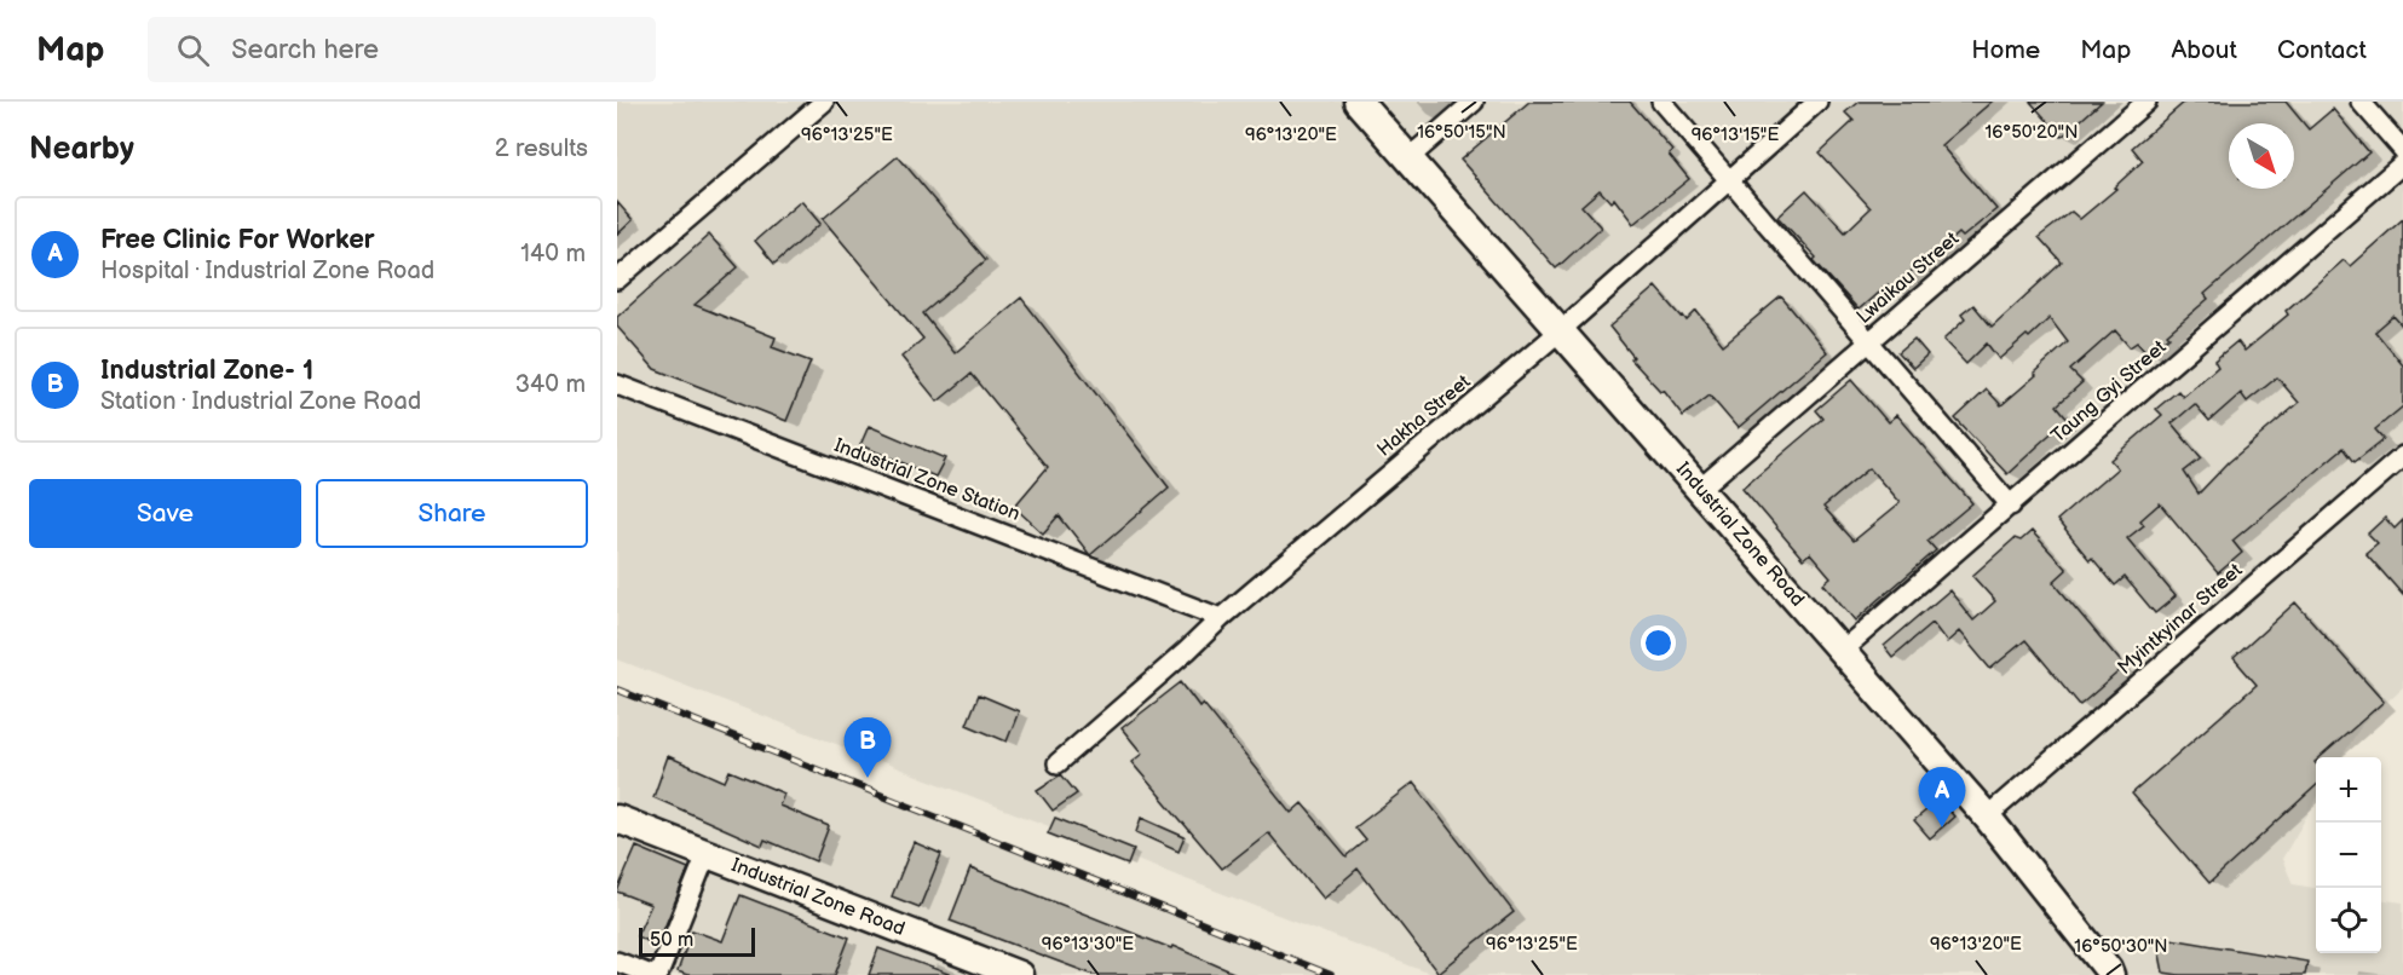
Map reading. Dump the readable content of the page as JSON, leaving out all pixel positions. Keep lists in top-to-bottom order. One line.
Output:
{"streets":{"street":["Lwaikau Street","Taung Gyi Street","Hakha Street","Industrial Zone Station","Industrial Zone Road","Myintkyinar Street"]},"crossings":[["Lwaikau Street","Industrial Zone Road"],["Taung Gyi Street","Industrial Zone Road"],["Hakha Street","Industrial Zone Station"],["Hakha Street","Industrial Zone Road"],["Industrial Zone Road","Myintkyinar Street"]],"scale_bar":"50 m","north":"bottom right","page":{"header":"Map","search":"Search here","nav":["Home","Map","About","Contact"],"heading":["Nearby","2 results"],"list":[{"mark":"A","name":"Free Clinic For Worker","note":"Hospital · Industrial Zone Road","value":"140 m"},{"mark":"B","name":"Industrial Zone- 1","note":"Station · Industrial Zone Road","value":"340 m"}],"buttons":["Save","Share"],"pins":["B","A"],"map_buttons":["+","−"],"scale":"50 m"},"coordinates":["16°50'15\"N","16°50'20\"N","96°13'25\"E","96°13'20\"E","96°13'15\"E","96°13'30\"E","16°50'30\"N"]}
